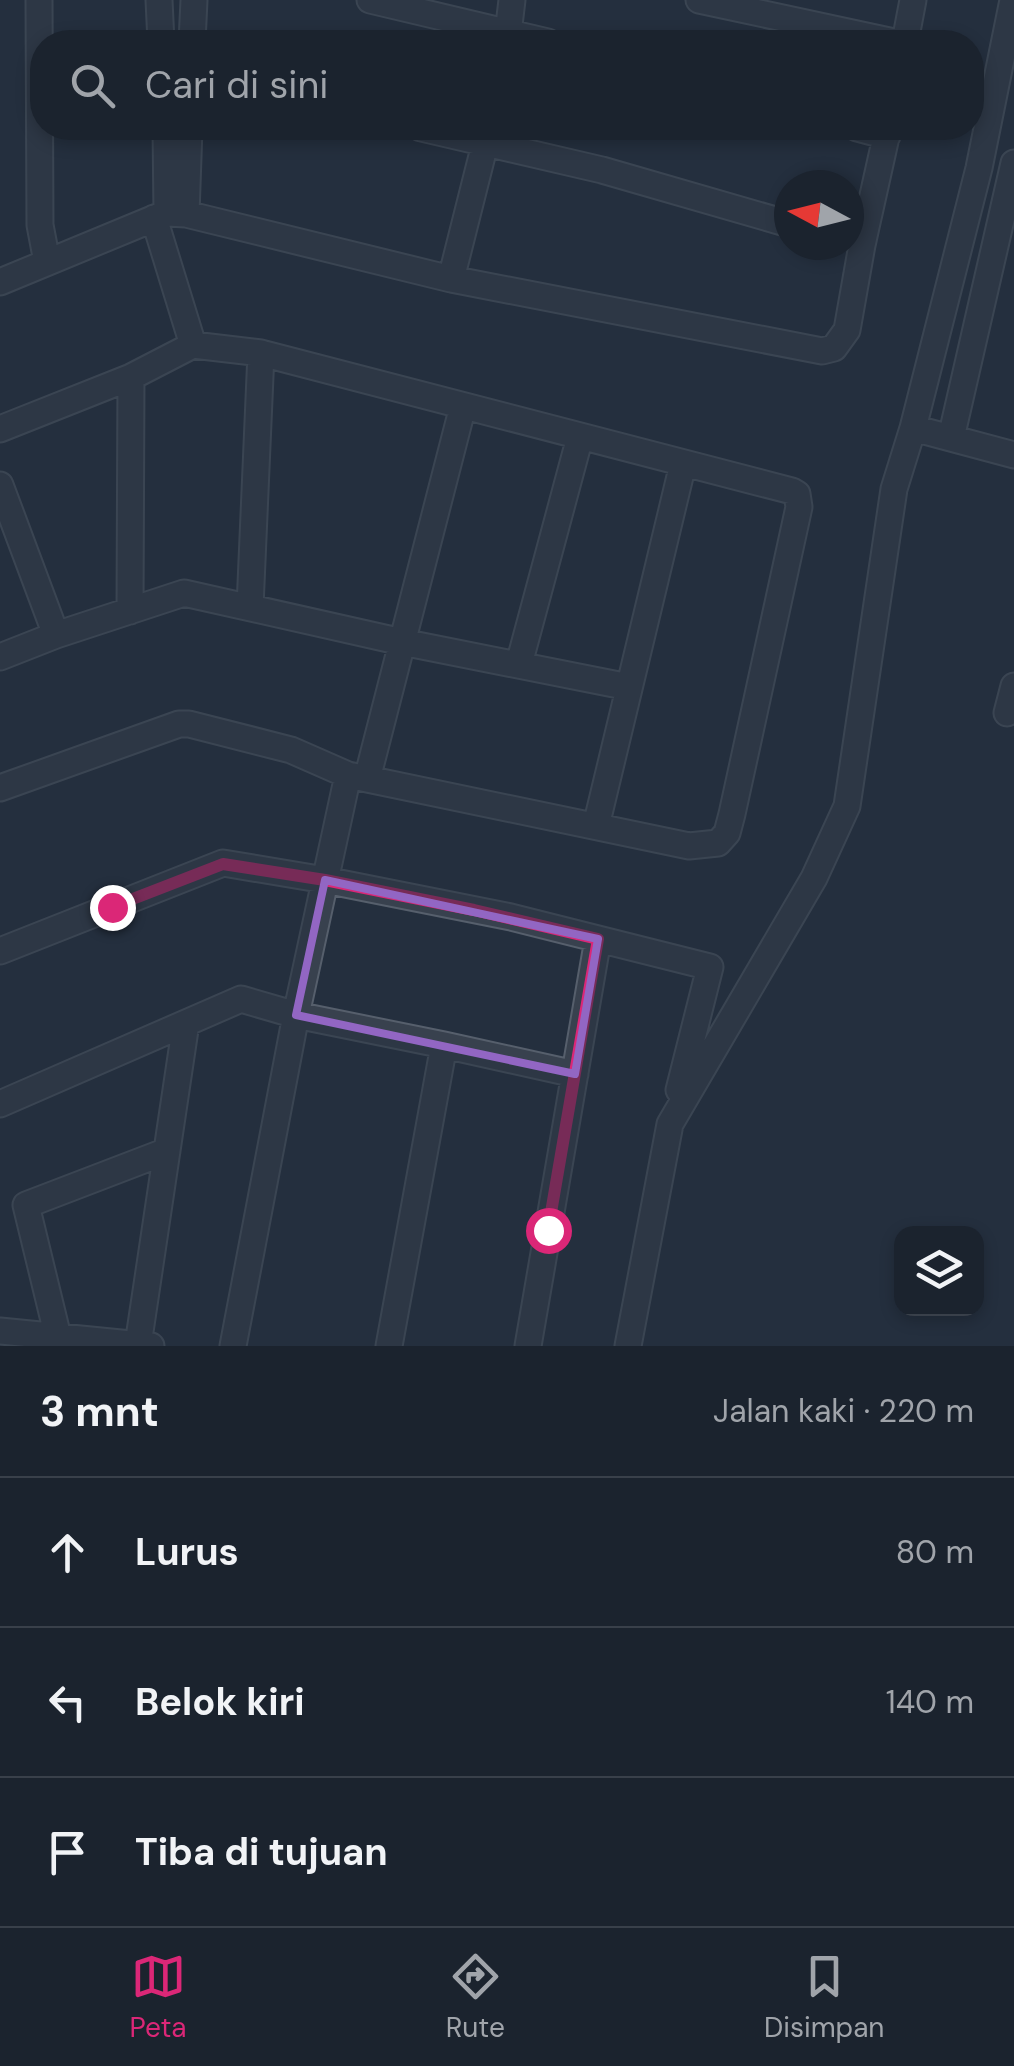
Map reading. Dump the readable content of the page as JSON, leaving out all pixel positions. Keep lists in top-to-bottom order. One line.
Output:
{"north":"left","page":{"search":"Cari di sini","heading":["3 mnt","Jalan kaki · 220 m"],"list":[["Lurus","80 m"],["Belok kiri","140 m"],"Tiba di tujuan"],"nav":["Peta","Rute","Disimpan"]}}
